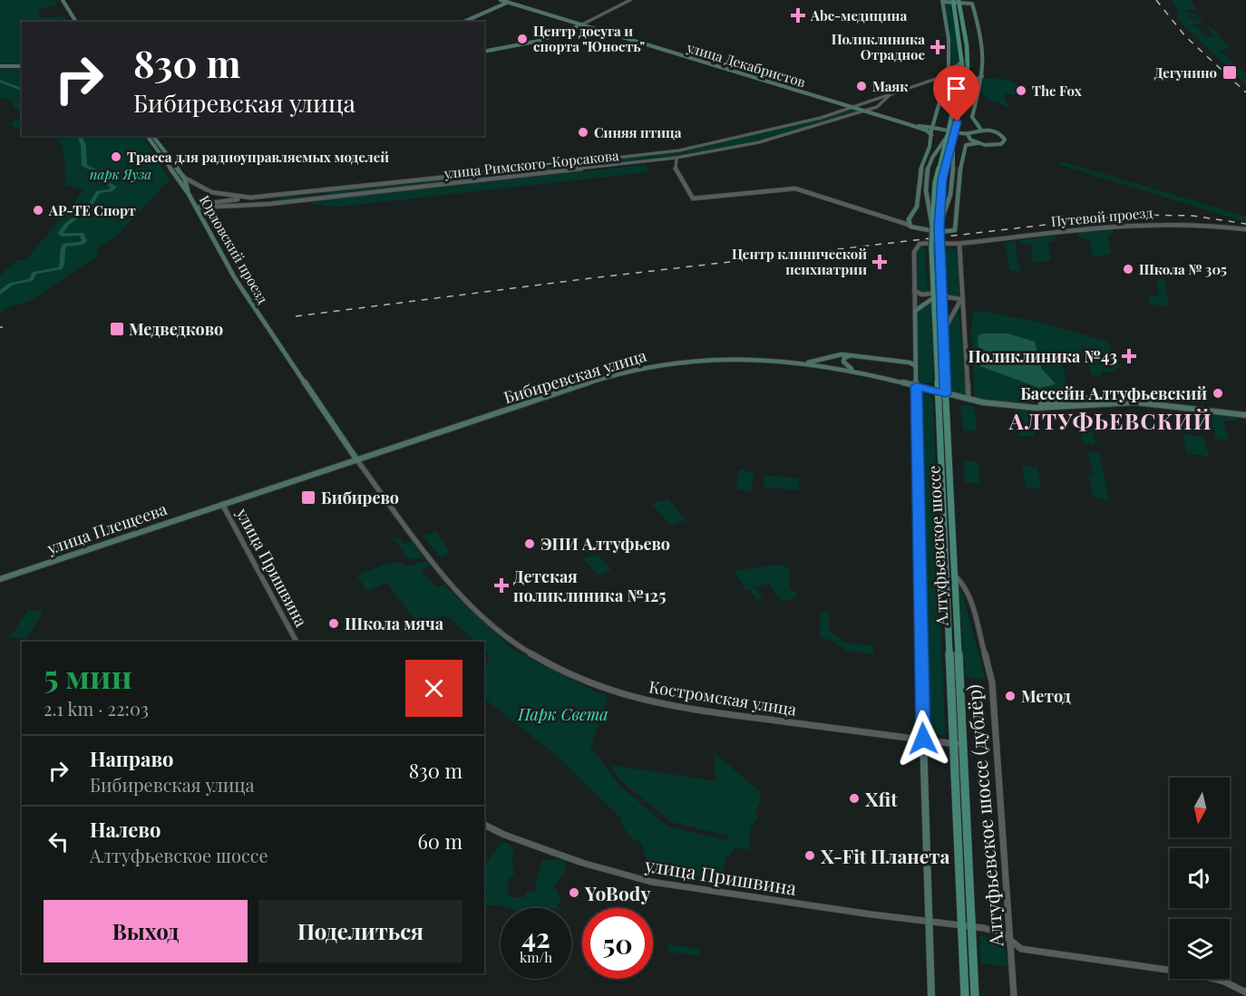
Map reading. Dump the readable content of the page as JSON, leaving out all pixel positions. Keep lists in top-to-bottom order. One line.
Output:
{"streets":{"main road":["улица Декабристов","Юрловский проезд","Бибиревская улица","улица Плещеева","Алтуфьевское шоссе","Костромская улица"],"street":["улица Римского-Корсакова","Путевой проезд","улица Пришвина","Алтуфьевское шоссе (дублёр)"]},"crossings":[["улица Декабристов","улица Римского-Корсакова"],["улица Римского-Корсакова","Юрловский проезд"],["Юрловский проезд","Костромская улица"],["Бибиревская улица","улица Плещеева"],["Бибиревская улица","Алтуфьевское шоссе"],["Бибиревская улица","улица Пришвина"],["Бибиревская улица","Костромская улица"],["улица Плещеева","улица Пришвина"],["Алтуфьевское шоссе","улица Пришвина"],["Алтуфьевское шоссе","Костромская улица"],["Алтуфьевское шоссе","Алтуфьевское шоссе (дублёр)"],["улица Пришвина","Алтуфьевское шоссе (дублёр)"]],"districts":["АЛТУФЬЕВСКИЙ"],"parks":["парк Яуза","Парк Света"],"places":{"health":["Abc-медицина","Поликлиника Отрадное","Центр клинической психиатрии","Поликлиника №43","Детская поликлиника №125"],"other":["Центр досуга и спорта \"Юность\"","Маяк","The Fox","Синяя птица","Трасса для радиоуправляемых моделей","АР-ТЕ Спорт","Школа № 305","Бассейн Алтуфьевский","ЭПИ Алтуфьево","Школа мяча","Метод","Xfit","X-Fit Планета","YoBody"],"transit":["Дегунино","Медведково","Бибирево"]},"north":"bottom","page":{"turn":["830 m","Бибиревская улица"],"heading":["5 мин","2.1 km · 22:03"],"list":[{"name":"Направо","note":"Бибиревская улица","value":"830 m"},{"name":"Налево","note":"Алтуфьевское шоссе","value":"60 m"}],"buttons":["Выход","Поделиться"],"speed":"42 km/h","limit":"50"}}
